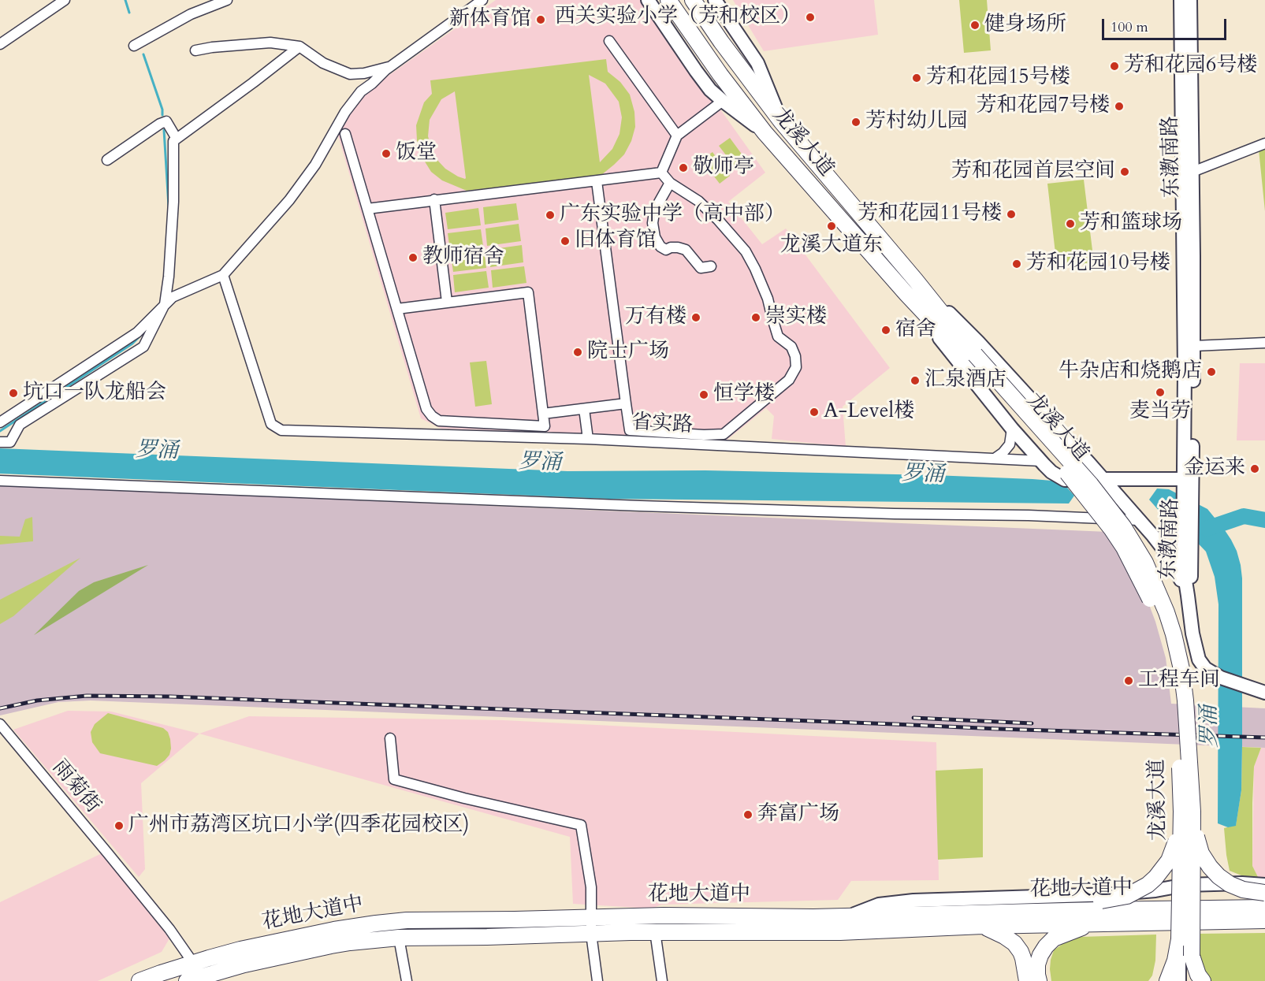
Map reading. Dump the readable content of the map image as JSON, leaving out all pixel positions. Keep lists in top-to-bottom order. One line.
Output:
{"streets":{"main road":["龙溪大道","花地大道中"],"street":["东漖南路","省实路","雨菊街"]},"crossings":[["雨菊街","花地大道中"]],"water":["罗涌"],"places":["西关实验小学（芳和校区）","新体育馆","健身场所","芳和花园6号楼","芳和花园15号楼","芳和花园7号楼","芳村幼儿园","饭堂","敬师亭","芳和花园首层空间","芳和花园11号楼","广东实验中学（高中部）","芳和篮球场","龙溪大道东","旧体育馆","教师宿舍","芳和花园10号楼","万有楼","崇实楼","宿舍","院士广场","牛杂店和烧鹅店","汇泉酒店","麦当劳","坑口一队龙船会","恒学楼","A-Level楼","金运来","工程车间","奔富广场","广州市荔湾区坑口小学(四季花园校区)"],"scale_bar":"100 m"}
